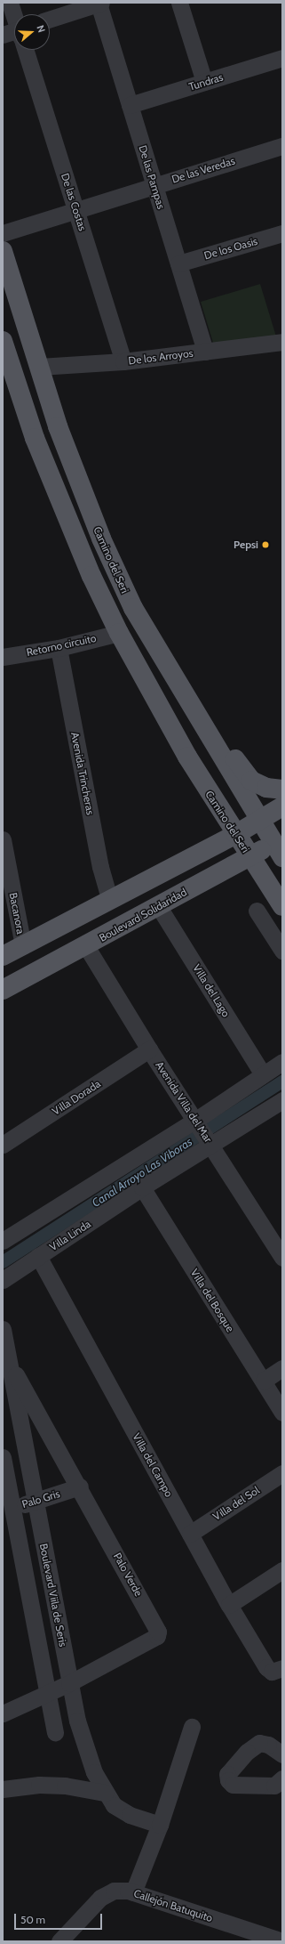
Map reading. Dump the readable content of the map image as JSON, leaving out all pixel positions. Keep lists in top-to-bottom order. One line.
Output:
{"streets":{"main road":["Camino del Seri","Boulevard Solidaridad"],"street":["Tundras","De las Veredas","De las Pampas","De las Costas","De los Oasis","De los Arroyos","Retorno circuito","Avenida Trincheras","Bacanora","Villa del Lago","Villa Dorada","Avenida Villa del Mar","Villa Linda","Villa del Bosque","Villa del Campo","Palo Gris","Villa del Sol","Palo Verde","Boulevard Viila de Seris","Callejón Batuquito"]},"crossings":[["Tundras","De las Pampas"],["De las Veredas","De las Pampas"],["De las Veredas","De las Costas"],["De las Pampas","De los Oasis"],["De las Pampas","De los Arroyos"],["De las Costas","De los Arroyos"],["De los Arroyos","Camino del Seri"],["Camino del Seri","Retorno circuito"],["Camino del Seri","Boulevard Solidaridad"],["Retorno circuito","Avenida Trincheras"],["Boulevard Solidaridad","Villa del Lago"],["Boulevard Solidaridad","Avenida Villa del Mar"],["Villa Dorada","Avenida Villa del Mar"],["Avenida Villa del Mar","Villa Linda"],["Villa Linda","Villa del Bosque"],["Villa Linda","Villa del Campo"],["Villa del Campo","Villa del Sol"],["Palo Gris","Palo Verde"],["Palo Gris","Boulevard Viila de Seris"],["Palo Verde","Boulevard Viila de Seris"]],"water":["Canal Arroyo Las Viboras"],"places":["Pepsi"],"scale_bar":"50 m","north":"right"}
